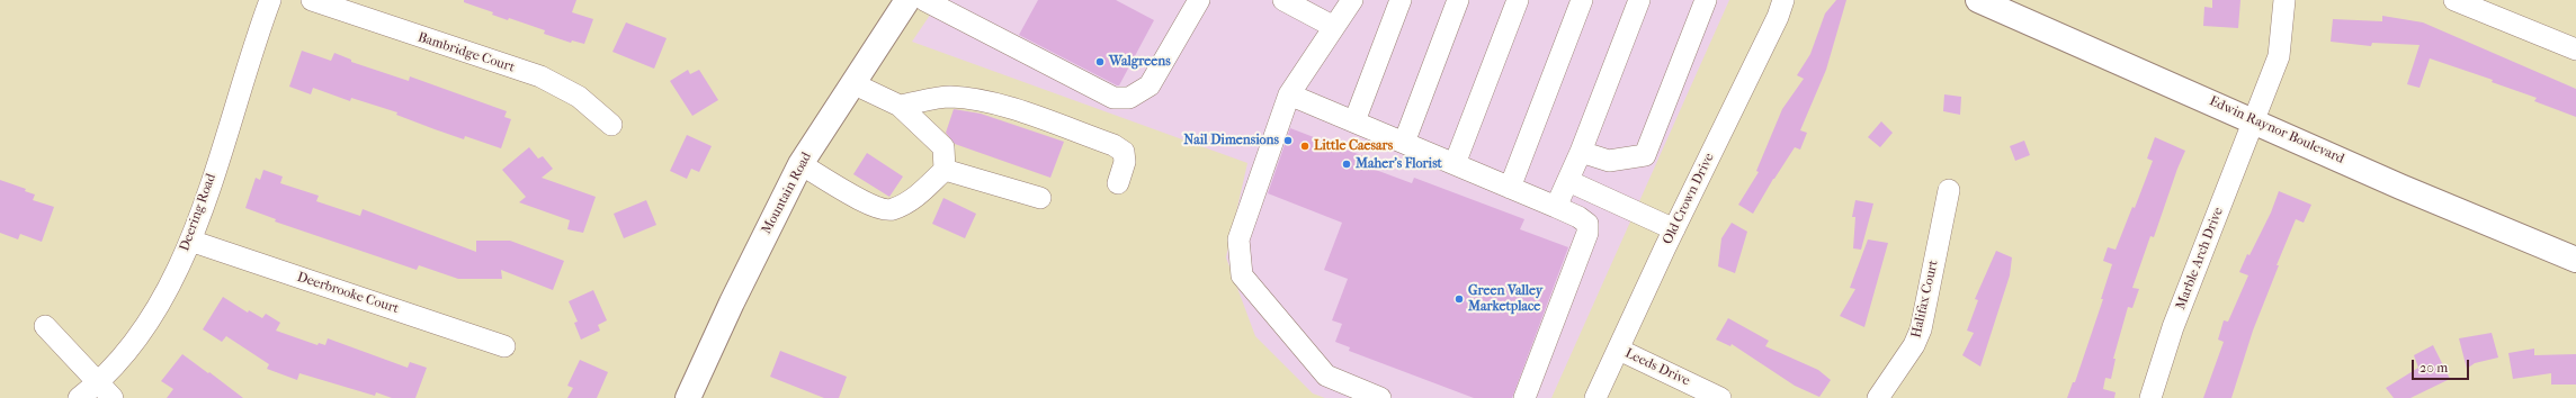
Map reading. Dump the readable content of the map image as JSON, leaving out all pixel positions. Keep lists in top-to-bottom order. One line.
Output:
{"streets":{"main road":["Edwin Raynor Boulevard","Mountain Road"],"street":["Bambridge Court","Old Crown Drive","Deering Road","Marble Arch Drive","Deerbrooke Court","Halifax Court","Leeds Drive"]},"crossings":[["Edwin Raynor Boulevard","Marble Arch Drive"],["Old Crown Drive","Leeds Drive"],["Deering Road","Deerbrooke Court"]],"places":["Walgreens","Nail Dimensions","Little Caesars","Maher's Florist","Green Valley Marketplace"],"scale_bar":"20 m"}
